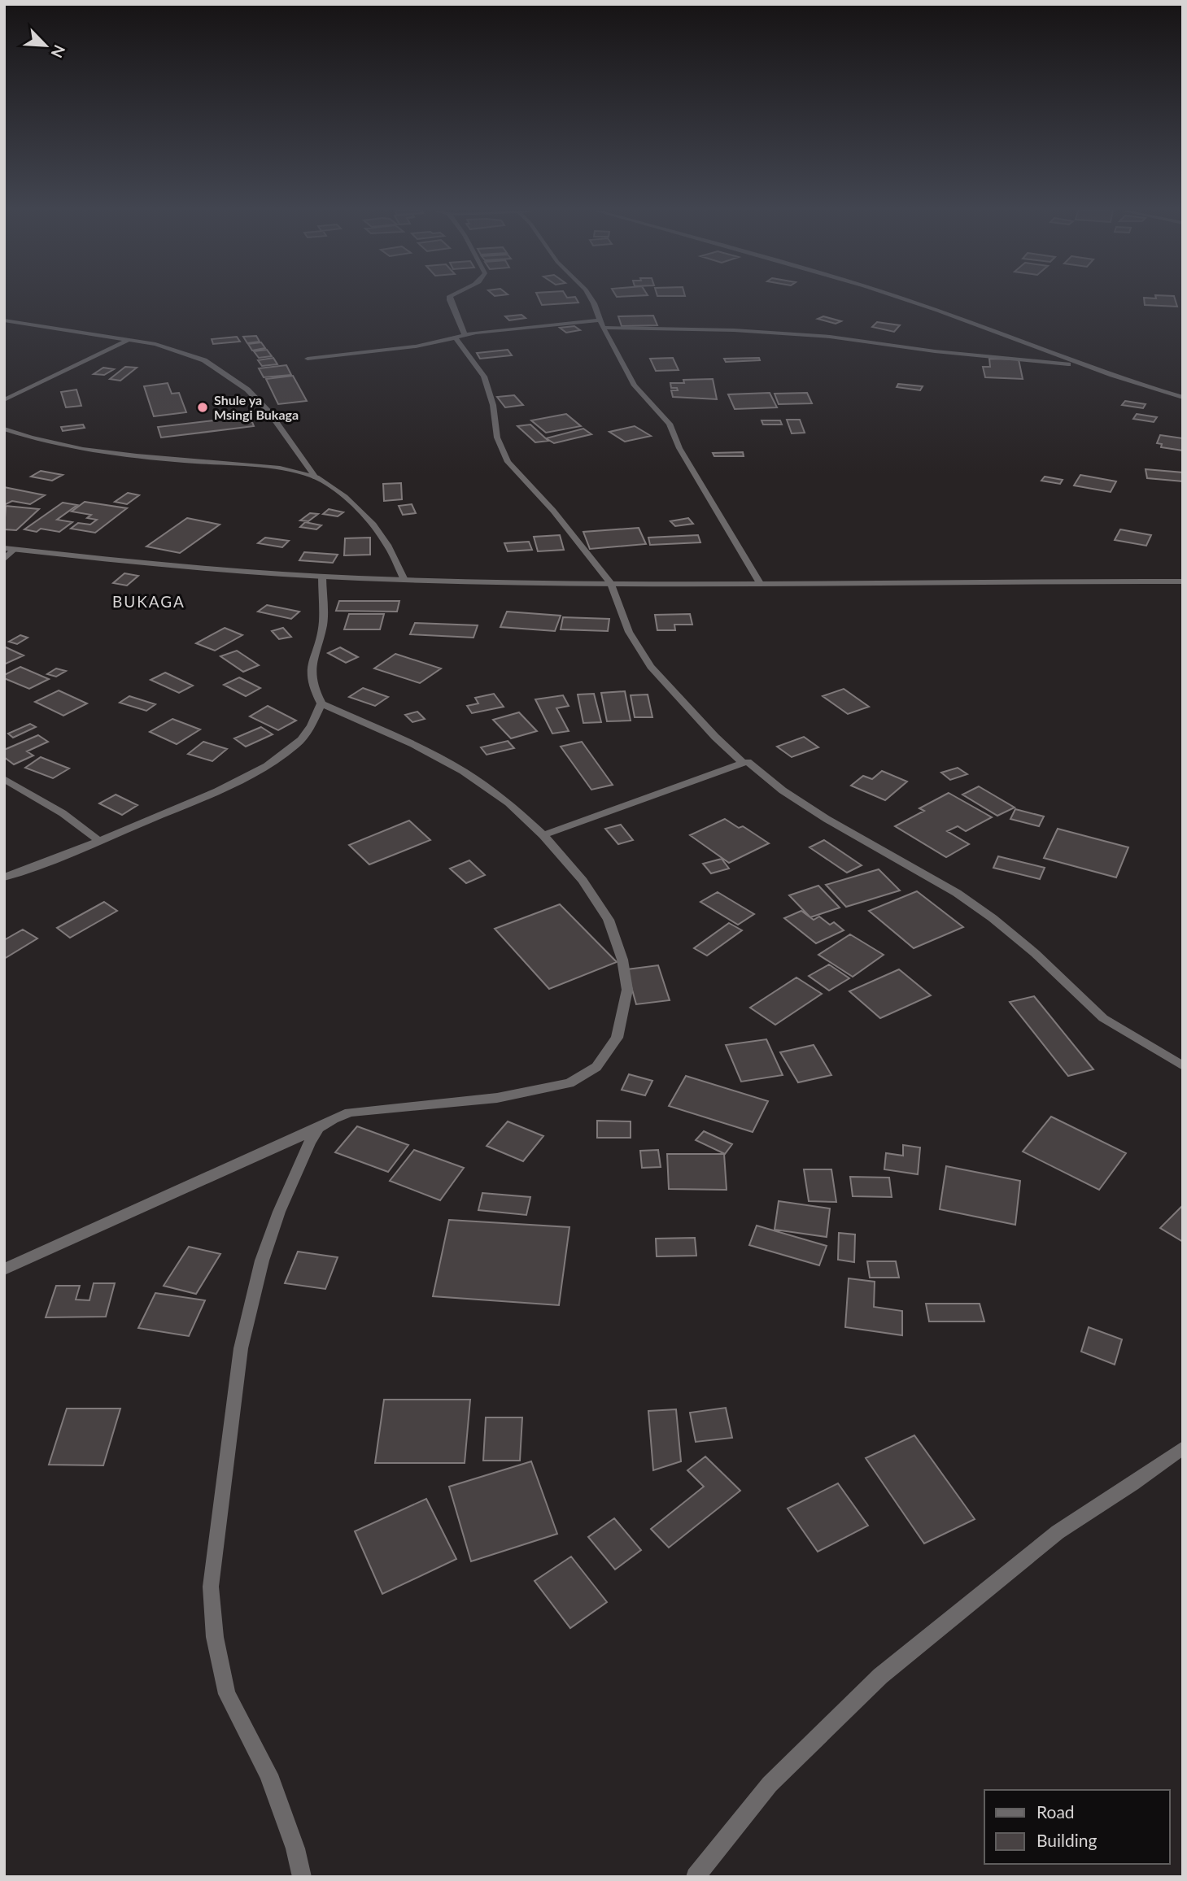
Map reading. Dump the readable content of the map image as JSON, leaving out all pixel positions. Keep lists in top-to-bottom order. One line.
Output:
{"districts":["BUKAGA"],"places":["Shule ya Msingi Bukaga"],"legend":["Road","Building"],"north":"bottom right"}
